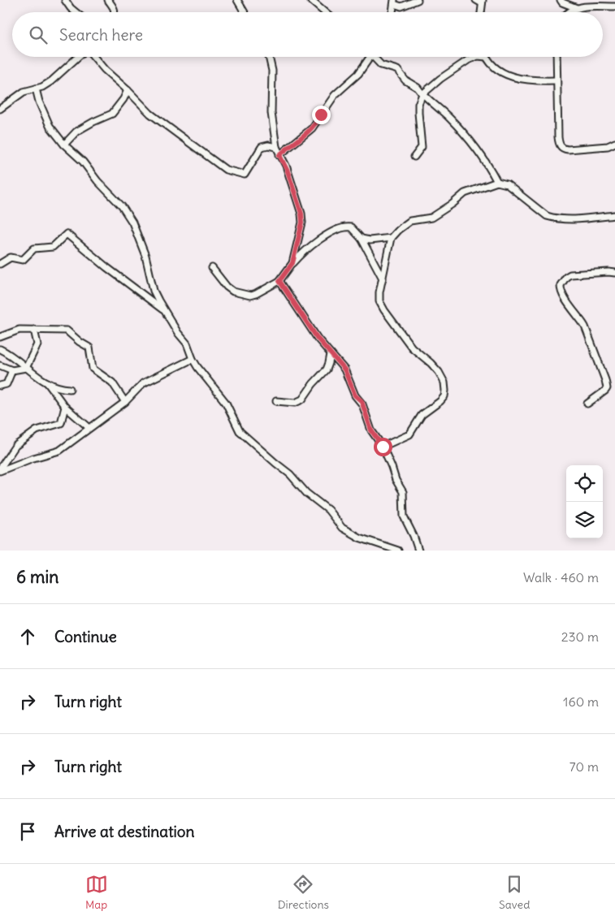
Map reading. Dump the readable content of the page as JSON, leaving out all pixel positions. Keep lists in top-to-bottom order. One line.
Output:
{"page":{"search":"Search here","heading":["6 min","Walk · 460 m"],"list":[["Continue","230 m"],["Turn right","160 m"],["Turn right","70 m"],"Arrive at destination"],"nav":["Map","Directions","Saved"]}}
